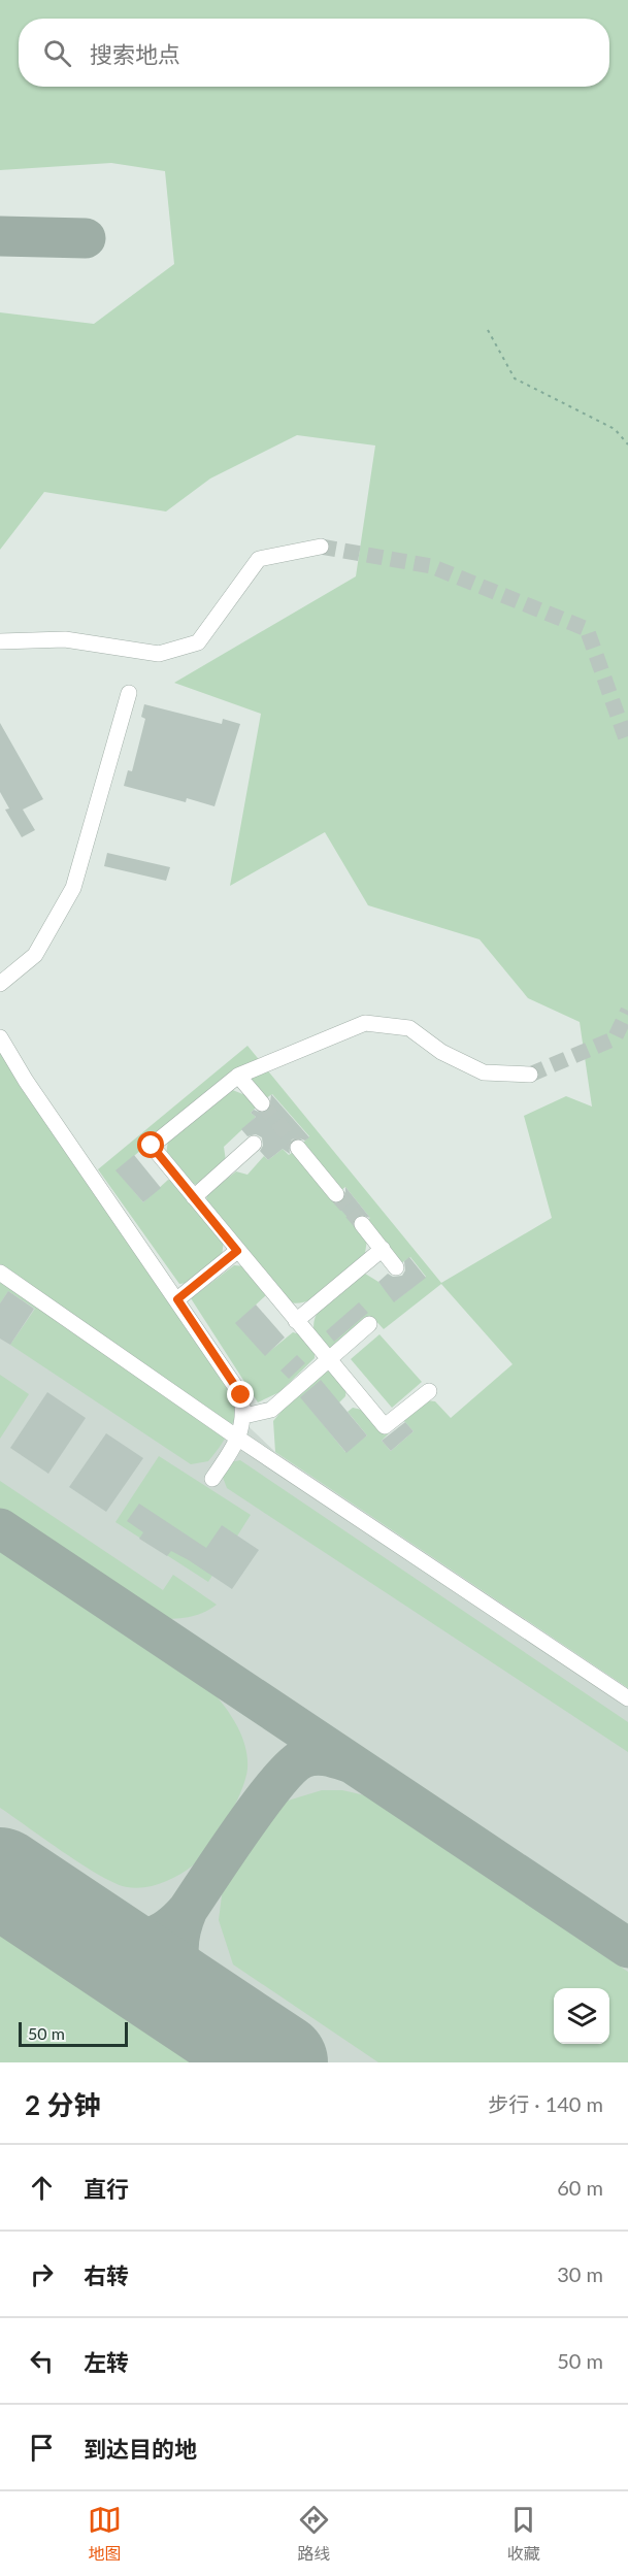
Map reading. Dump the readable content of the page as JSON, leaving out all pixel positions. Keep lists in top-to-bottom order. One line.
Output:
{"scale_bar":"50 m","page":{"search":"搜索地点","scale":"50 m","heading":["2 分钟","步行 · 140 m"],"list":[["直行","60 m"],["右转","30 m"],["左转","50 m"],"到达目的地"],"nav":["地图","路线","收藏"]}}
